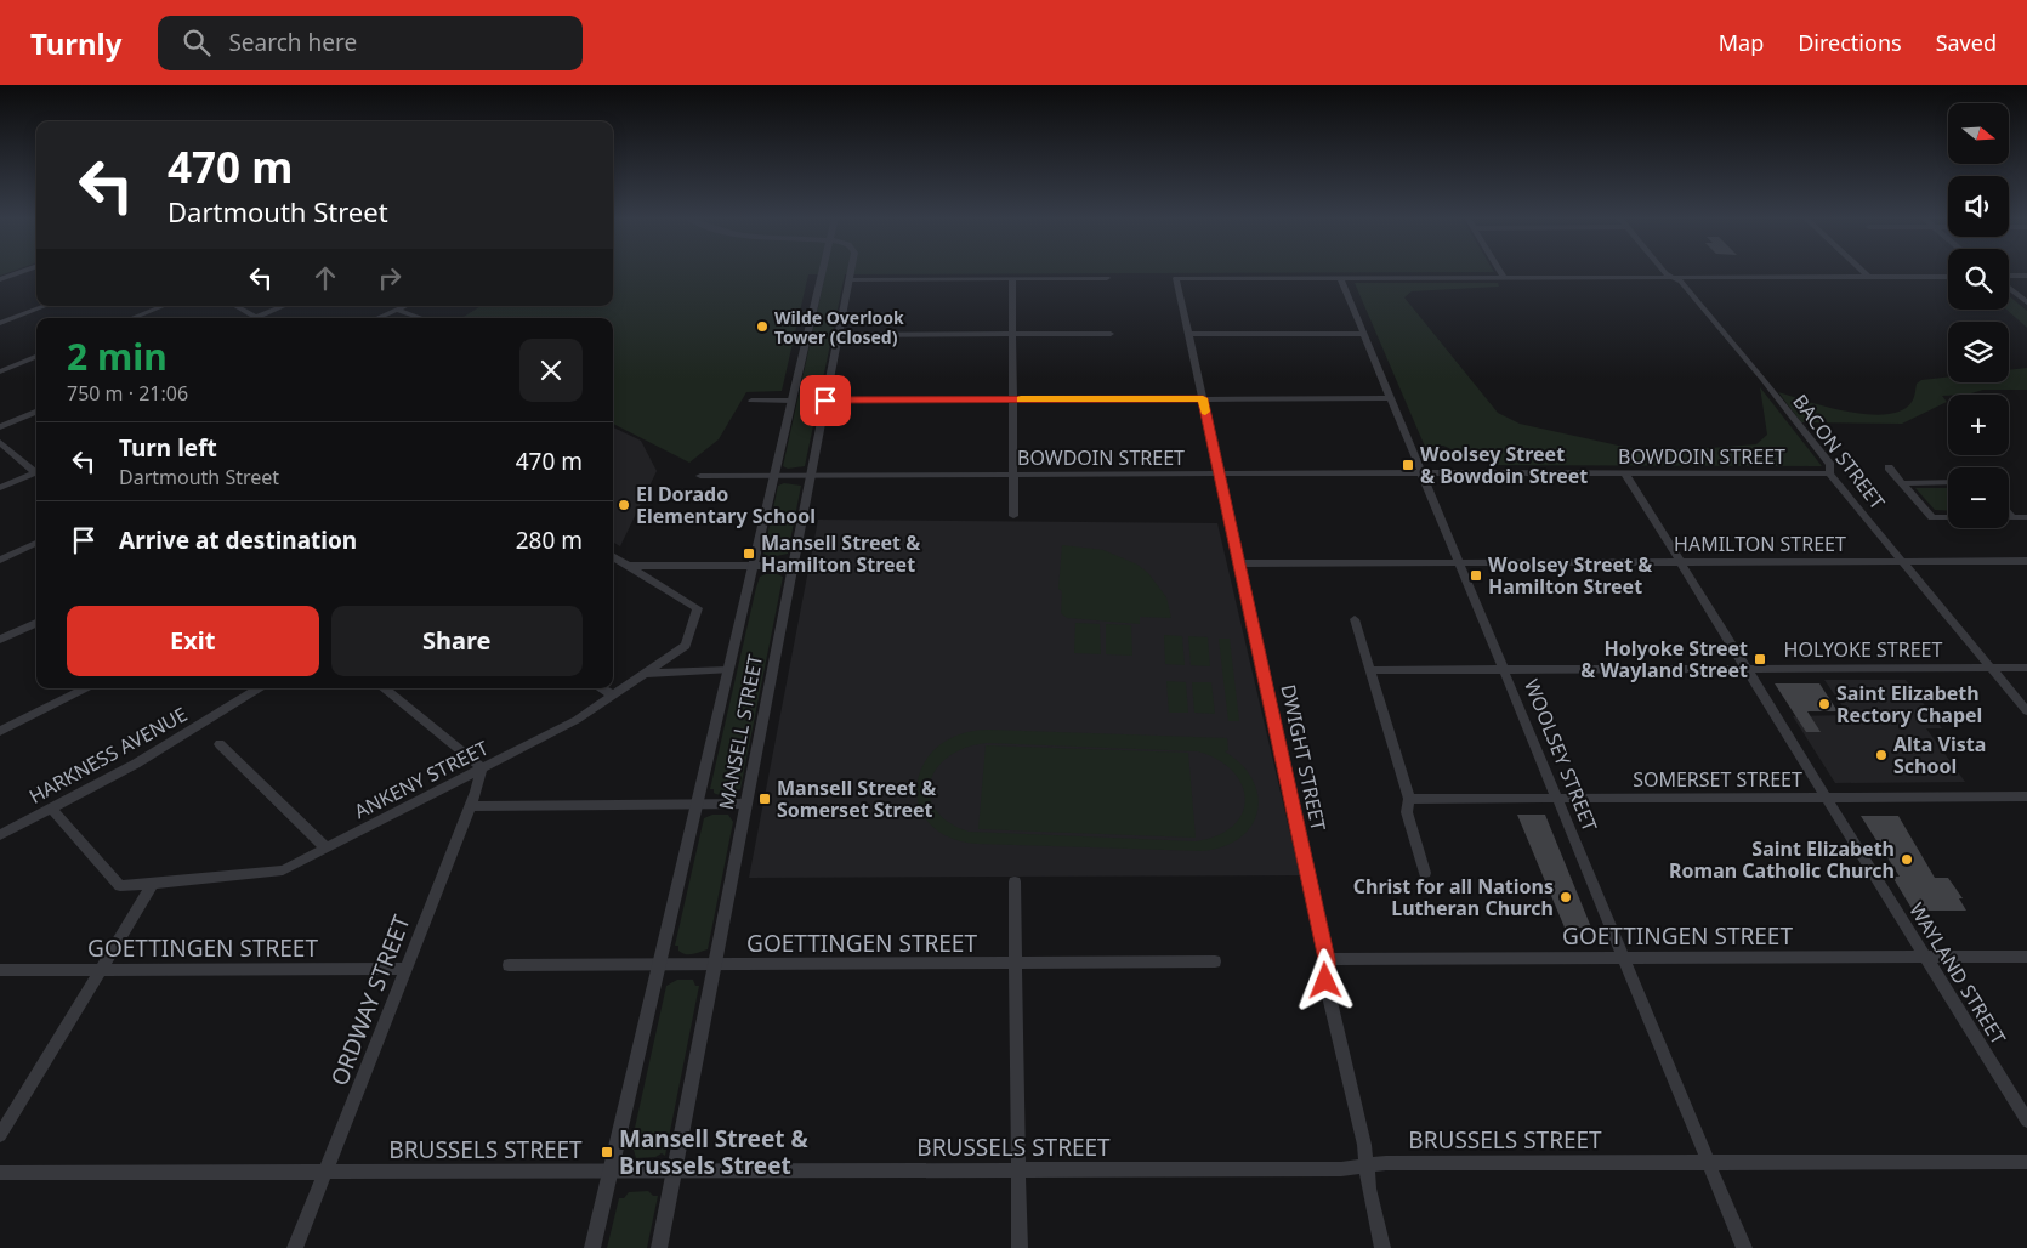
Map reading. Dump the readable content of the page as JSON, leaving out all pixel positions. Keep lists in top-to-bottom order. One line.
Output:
{"streets":{"street":["BACON STREET","BOWDOIN STREET","HAMILTON STREET","HOLYOKE STREET","MANSELL STREET","HARKNESS AVENUE","WOOLSEY STREET","DWIGHT STREET","ANKENY STREET","SOMERSET STREET","GOETTINGEN STREET","WAYLAND STREET","ORDWAY STREET","BRUSSELS STREET"]},"crossings":[["BACON STREET","BOWDOIN STREET"],["BACON STREET","HAMILTON STREET"],["BACON STREET","HOLYOKE STREET"],["BOWDOIN STREET","MANSELL STREET"],["BOWDOIN STREET","WOOLSEY STREET"],["BOWDOIN STREET","DWIGHT STREET"],["BOWDOIN STREET","WAYLAND STREET"],["HAMILTON STREET","WOOLSEY STREET"],["HAMILTON STREET","DWIGHT STREET"],["HAMILTON STREET","WAYLAND STREET"],["HOLYOKE STREET","WOOLSEY STREET"],["HOLYOKE STREET","WAYLAND STREET"],["MANSELL STREET","GOETTINGEN STREET"],["MANSELL STREET","BRUSSELS STREET"],["HARKNESS AVENUE","ANKENY STREET"],["WOOLSEY STREET","DWIGHT STREET"],["WOOLSEY STREET","SOMERSET STREET"],["WOOLSEY STREET","GOETTINGEN STREET"],["WOOLSEY STREET","BRUSSELS STREET"],["DWIGHT STREET","GOETTINGEN STREET"],["DWIGHT STREET","BRUSSELS STREET"],["ANKENY STREET","ORDWAY STREET"],["SOMERSET STREET","WAYLAND STREET"],["GOETTINGEN STREET","WAYLAND STREET"],["GOETTINGEN STREET","ORDWAY STREET"],["ORDWAY STREET","BRUSSELS STREET"]],"places":{"other":["Wilde Overlook Tower (Closed)","El Dorado Elementary School","Saint Elizabeth Rectory Chapel","Alta Vista School","Saint Elizabeth Roman Catholic Church","Christ for all Nations Lutheran Church"],"transit":["Woolsey Street & Bowdoin Street","Mansell Street & Hamilton Street","Woolsey Street & Hamilton Street","Holyoke Street & Wayland Street","Mansell Street & Somerset Street","Mansell Street & Brussels Street"]},"north":"right","page":{"header":"Turnly","search":"Search here","nav":["Map","Directions","Saved"],"map_buttons":["+","−"],"turn":["470 m","Dartmouth Street"],"heading":["2 min","750 m · 21:06"],"list":[{"name":"Turn left","note":"Dartmouth Street","value":"470 m"},{"name":"Arrive at destination","value":"280 m"}],"buttons":["Exit","Share"]}}
